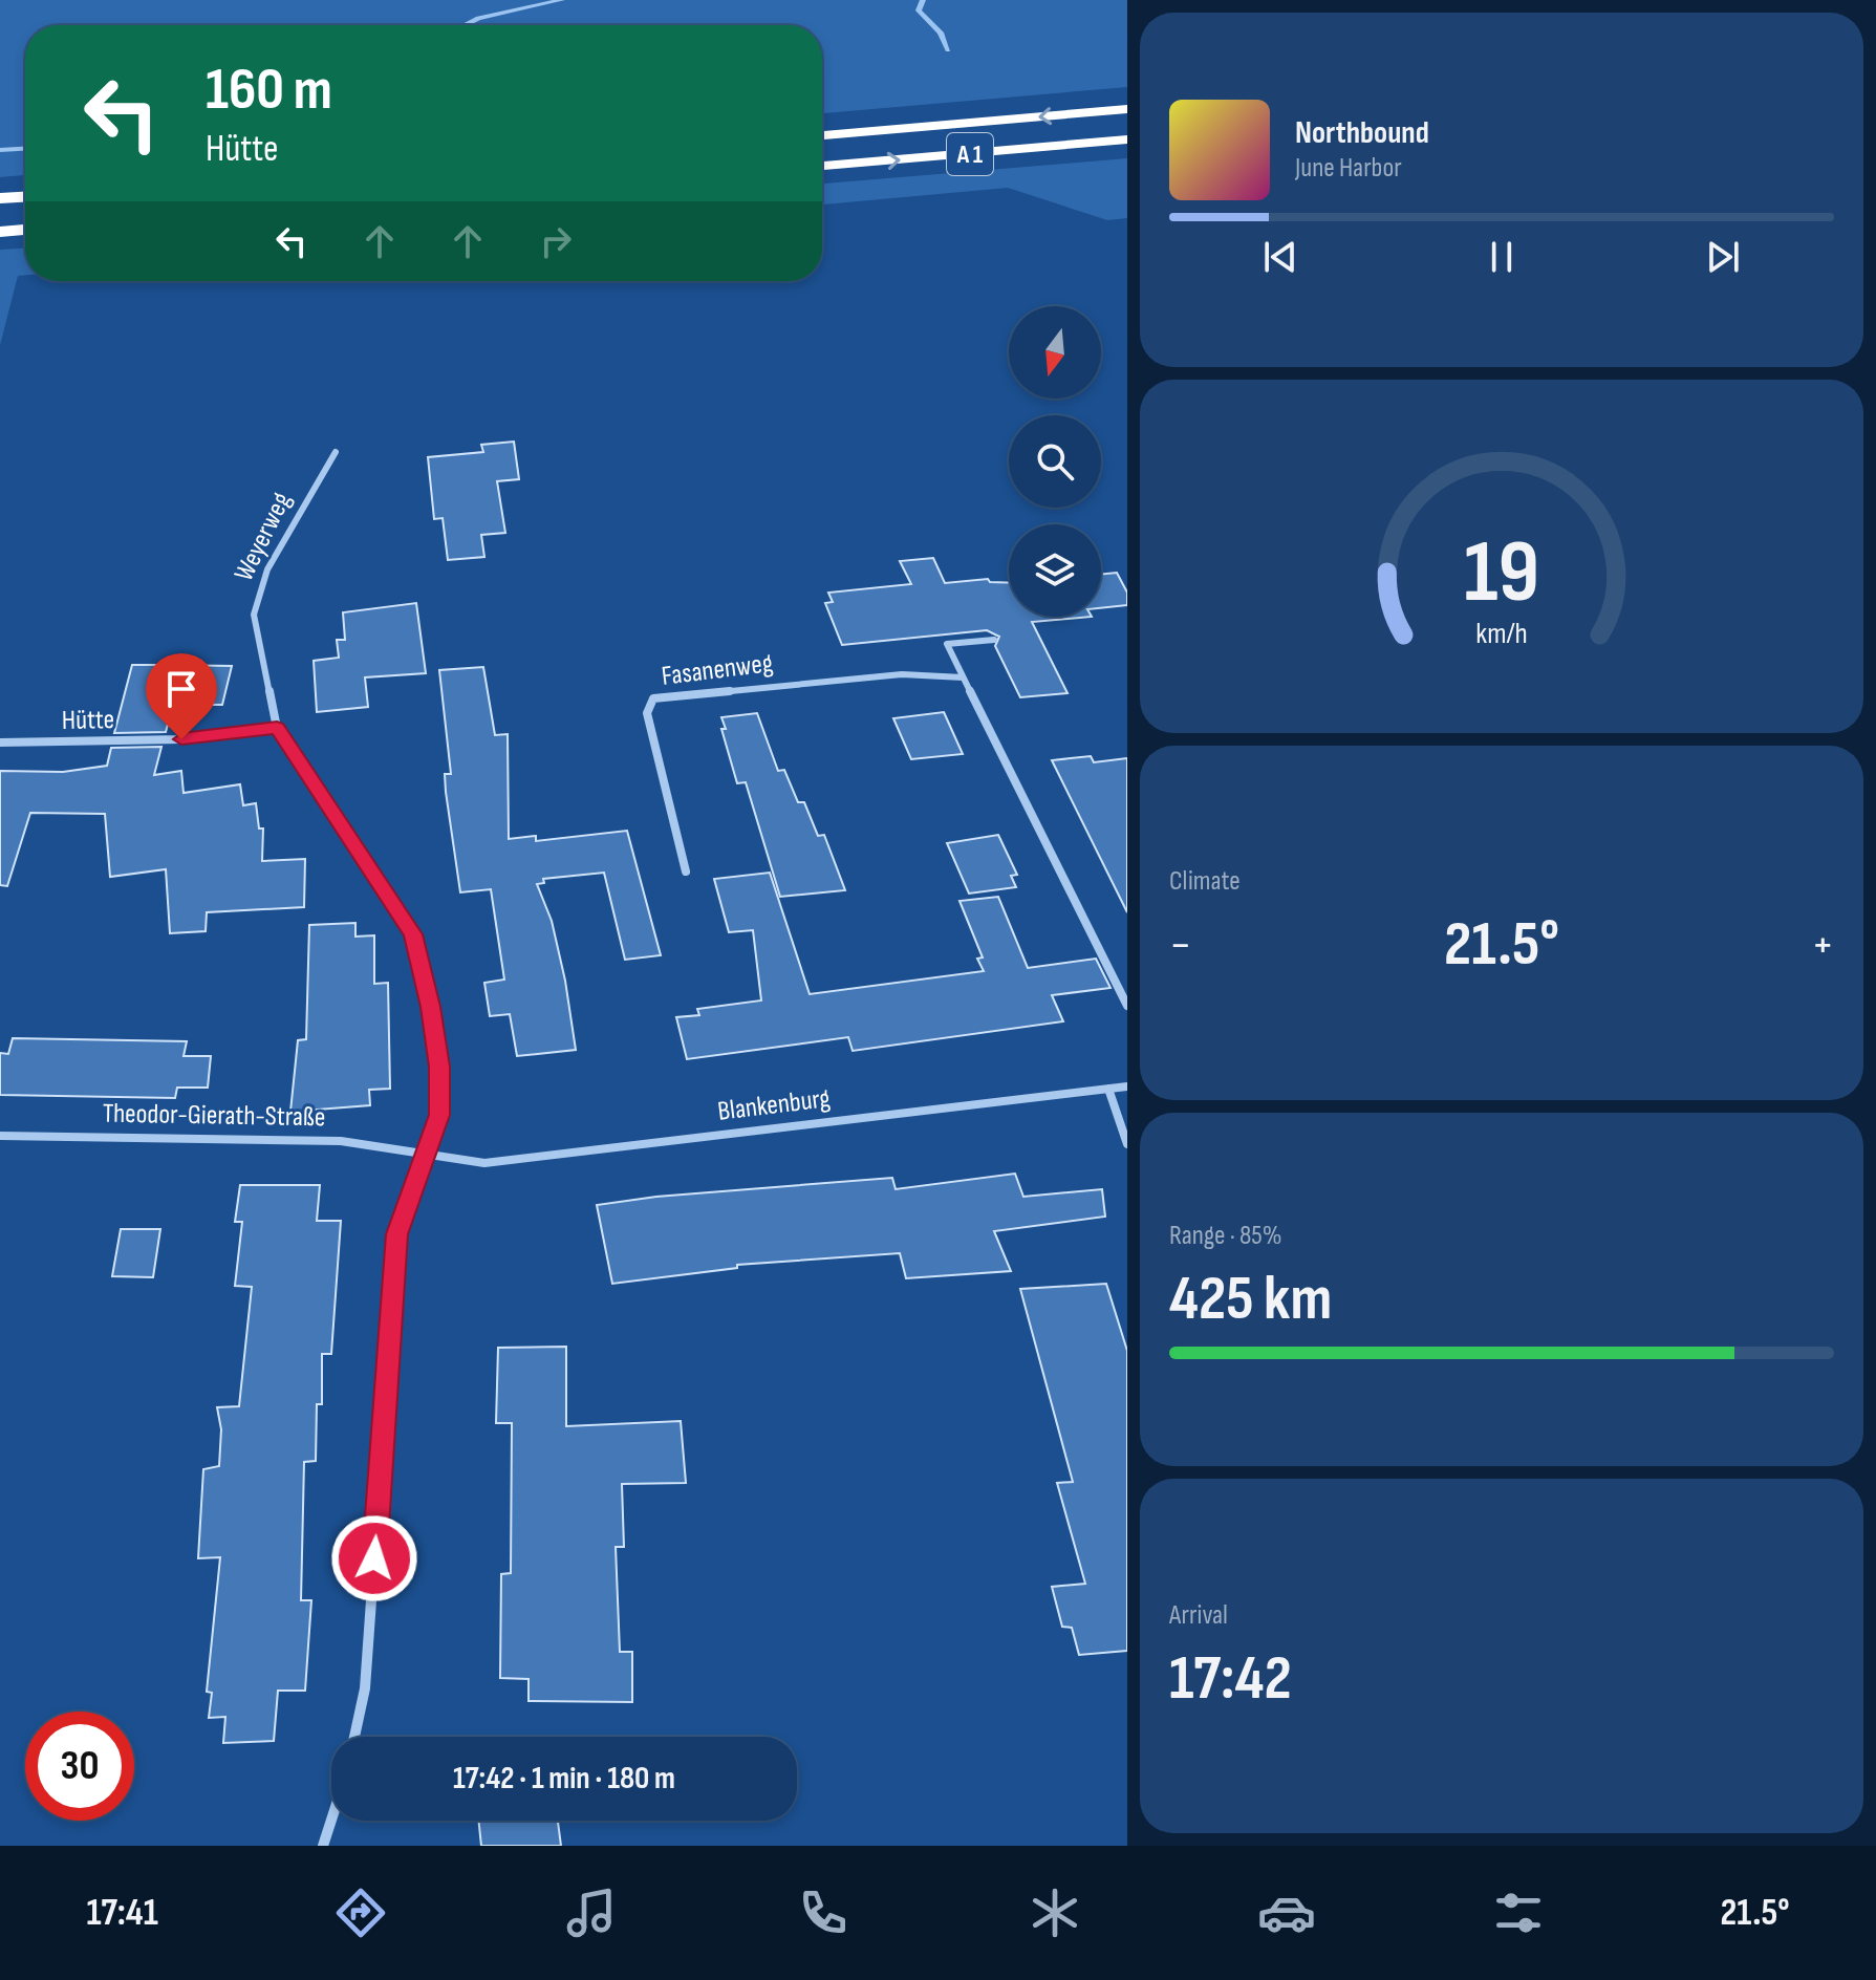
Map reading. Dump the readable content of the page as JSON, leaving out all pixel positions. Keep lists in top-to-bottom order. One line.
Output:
{"streets":{"highway":["A 1"],"street":["Weyerweg","Fasanenweg","Hütte","Blankenburg","Theodor-Gierath-Straße"]},"crossings":[["Weyerweg","Hütte"],["Weyerweg","Blankenburg"],["Weyerweg","Theodor-Gierath-Straße"],["Blankenburg","Theodor-Gierath-Straße"]],"north":"bottom","page":{"turn":["160 m","Hütte"],"song":["Northbound","June Harbor"],"tile":["Climate",["Range · 85%","425 km"],["Arrival","17:42"]],"heat":["−","21.5°","+"],"limit":"30","trip":"17:42 · 1 min · 180 m","tabs":["17:41","21.5°"],"gauge":["19","km/h"]}}
